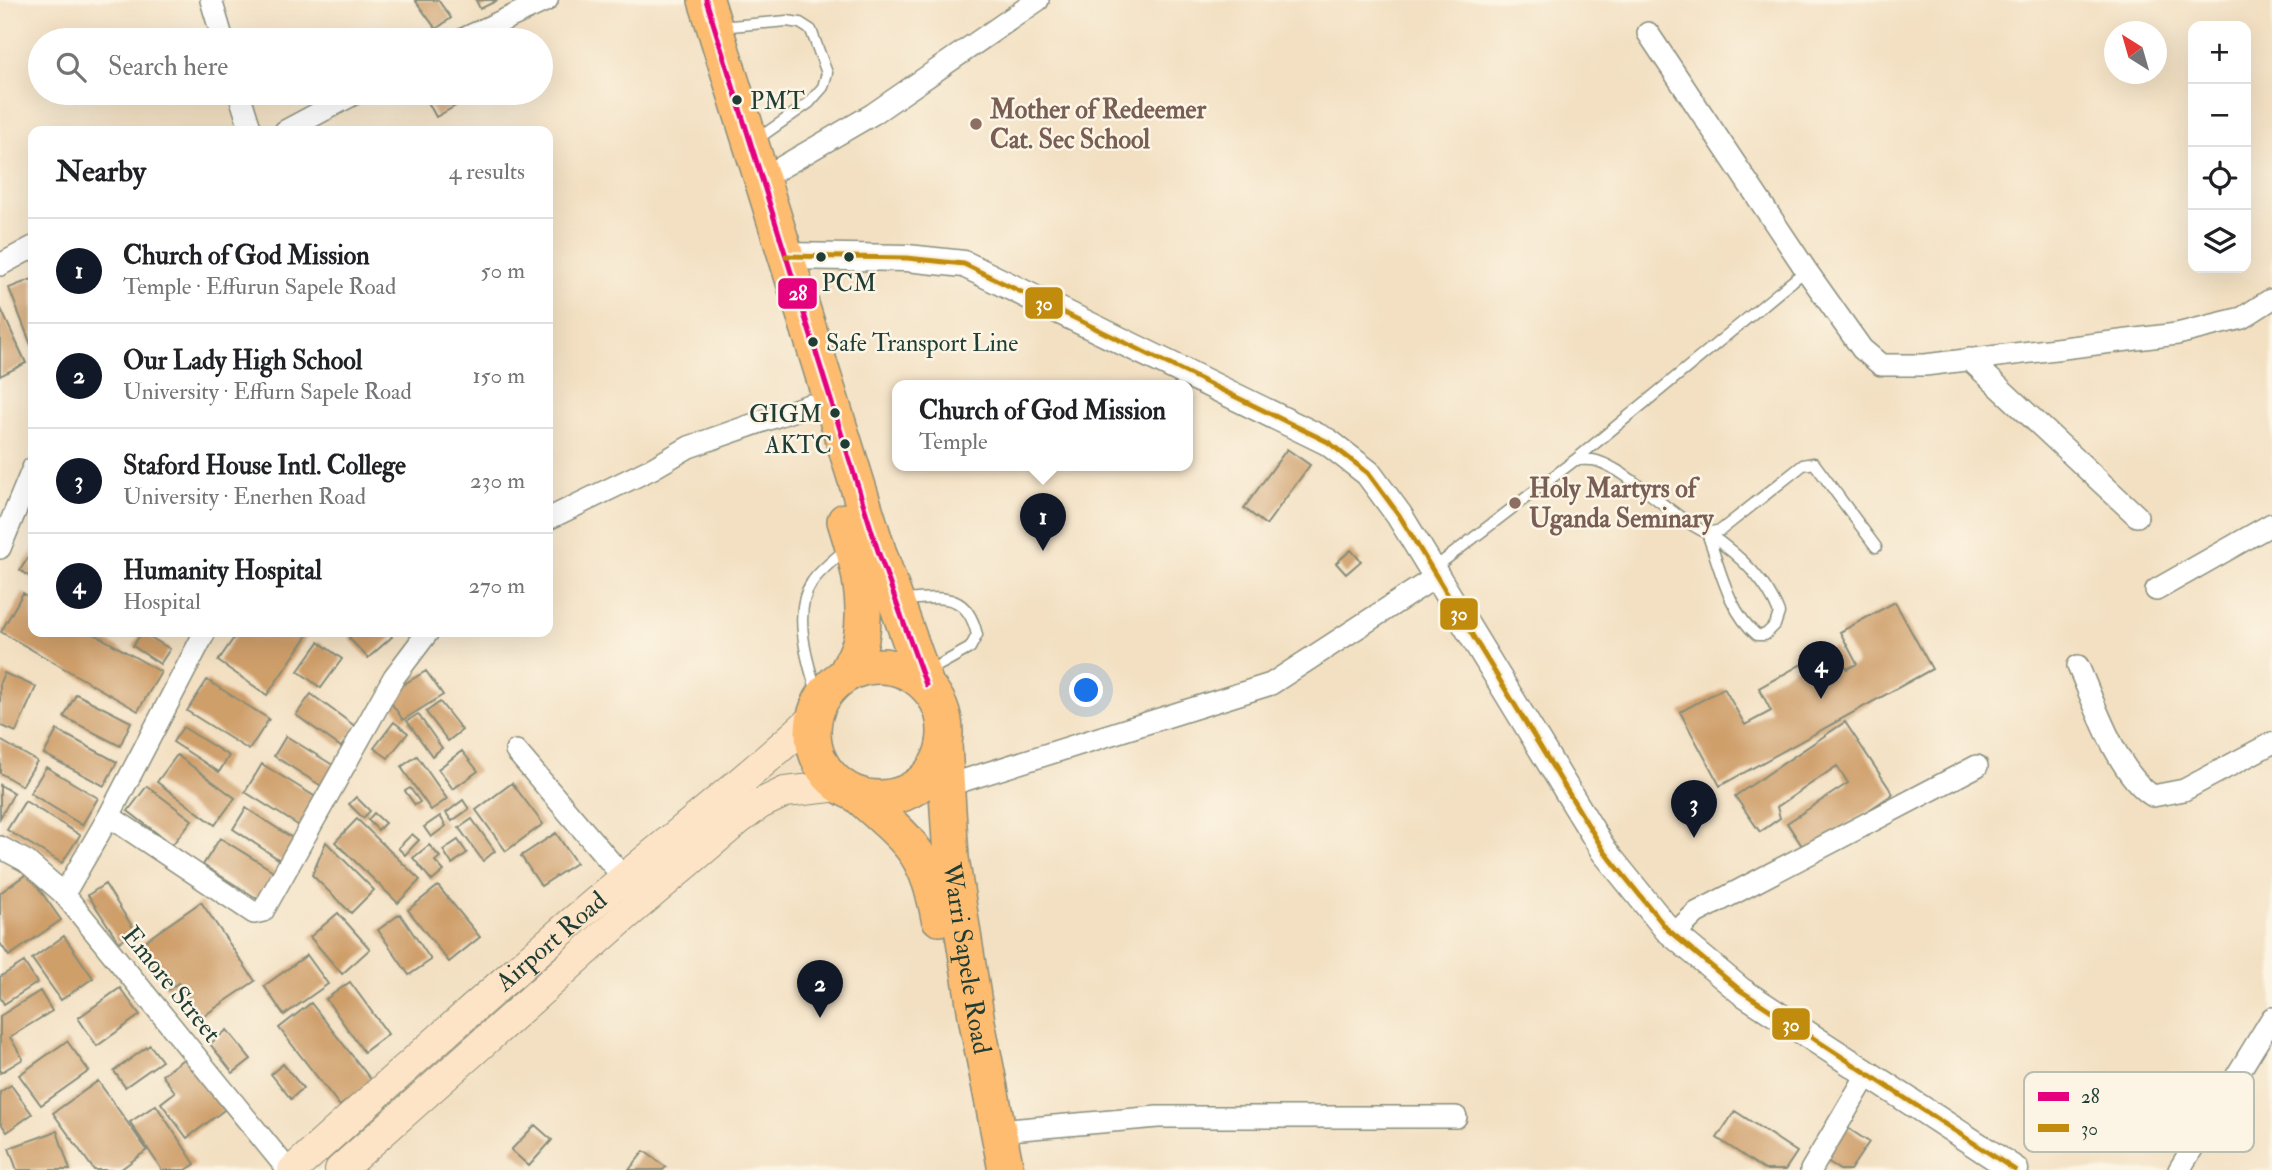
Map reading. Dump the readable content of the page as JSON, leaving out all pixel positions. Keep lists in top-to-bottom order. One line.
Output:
{"streets":{"highway":["Warri Sapele Road"],"main road":["Airport Road"],"street":["Emore Street"]},"crossings":[["Airport Road","Warri Sapele Road"]],"places":["PMT","Mother of Redeemer Cat. Sec School","PCM","Safe Transport Line","GIGM","AKTC","Holy Martyrs of Uganda Seminary"],"lines":["transit line 28","transit line 30"],"legend":["28","30"],"north":"top left","page":{"map_buttons":["+","−"],"search":"Search here","heading":["Nearby","4 results"],"list":[{"mark":"1","name":"Church of God Mission","note":"Temple · Effurun Sapele Road","value":"50 m"},{"mark":"2","name":"Our Lady High School","note":"University · Effurn Sapele Road","value":"150 m"},{"mark":"3","name":"Staford House Intl. College","note":"University · Enerhen Road","value":"230 m"},{"mark":"4","name":"Humanity Hospital","note":"Hospital","value":"270 m"}],"popup":["Church of God Mission","Temple"],"pins":["1","4","3","2"]}}
